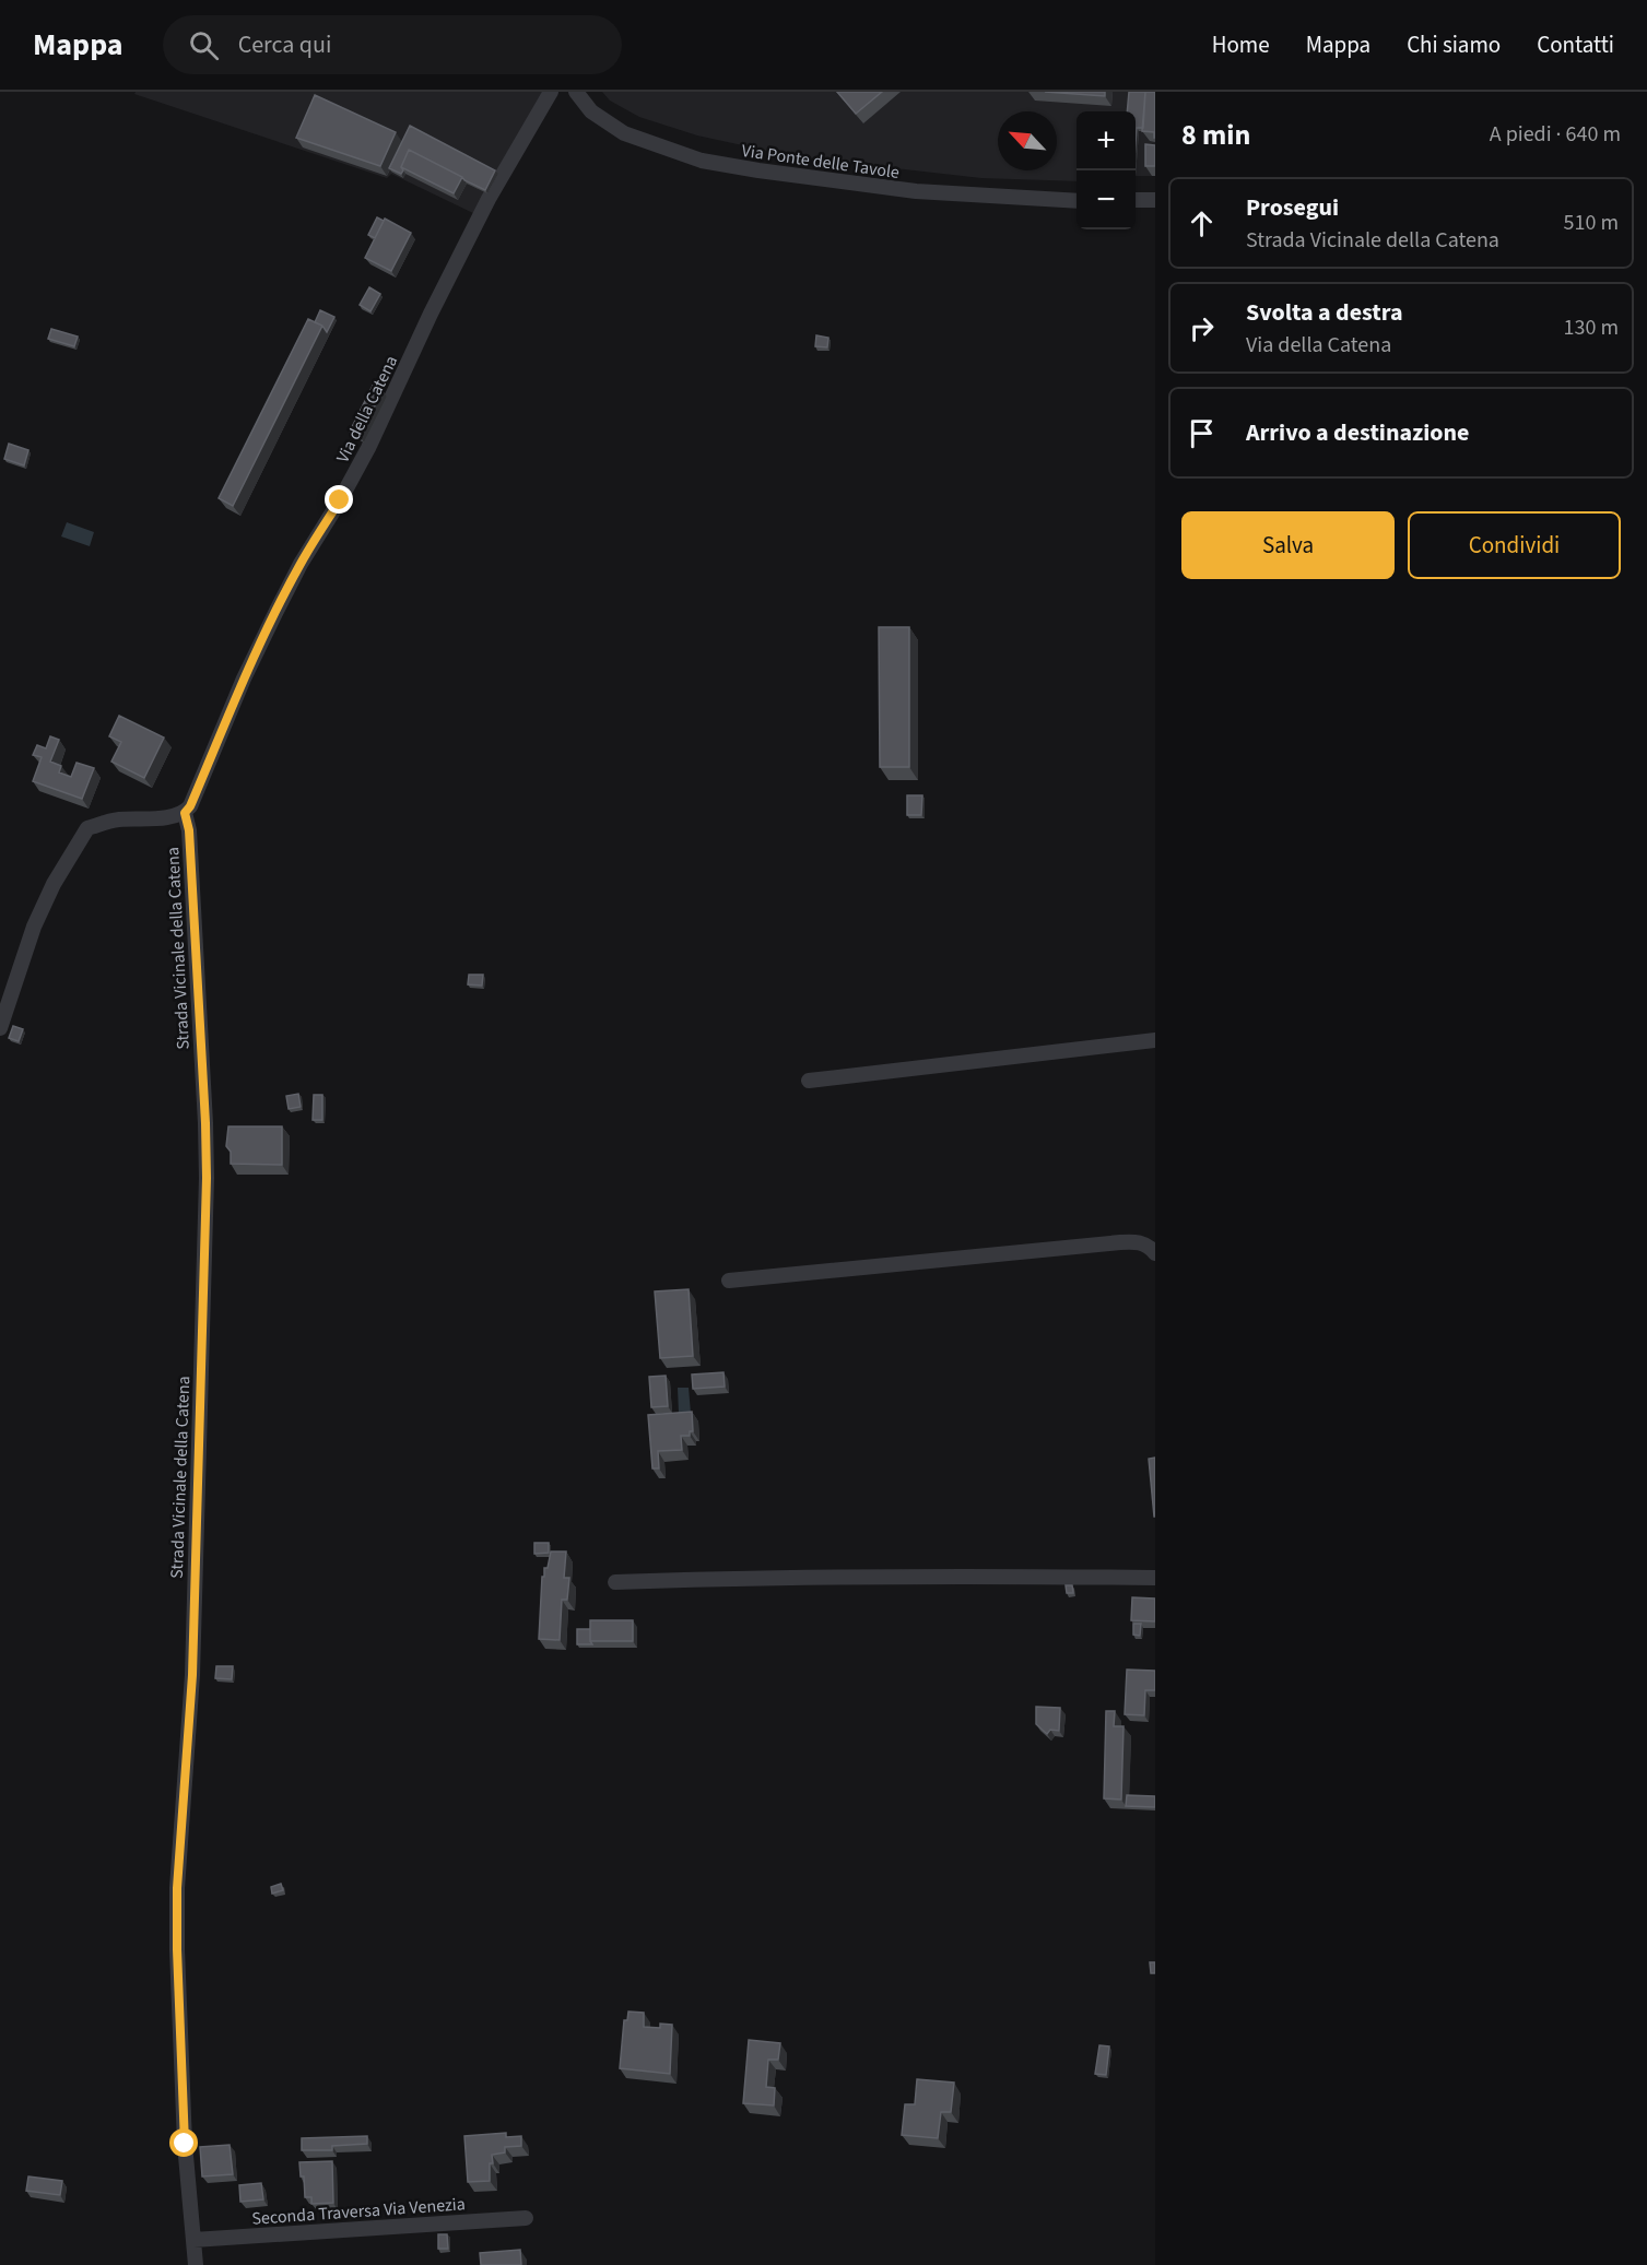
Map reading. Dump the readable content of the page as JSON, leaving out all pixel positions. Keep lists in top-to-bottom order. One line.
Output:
{"streets":{"street":["Via Ponte delle Tavole","Via della Catena","Strada Vicinale della Catena","Seconda Traversa Via Venezia"]},"crossings":[["Via della Catena","Strada Vicinale della Catena"],["Strada Vicinale della Catena","Seconda Traversa Via Venezia"]],"north":"top left","page":{"header":"Mappa","search":"Cerca qui","nav":["Home","Mappa","Chi siamo","Contatti"],"heading":["8 min","A piedi · 640 m"],"map_buttons":["+","−"],"list":[["Prosegui","Strada Vicinale della Catena","510 m"],["Svolta a destra","Via della Catena","130 m"],"Arrivo a destinazione"],"buttons":["Salva","Condividi"]}}
